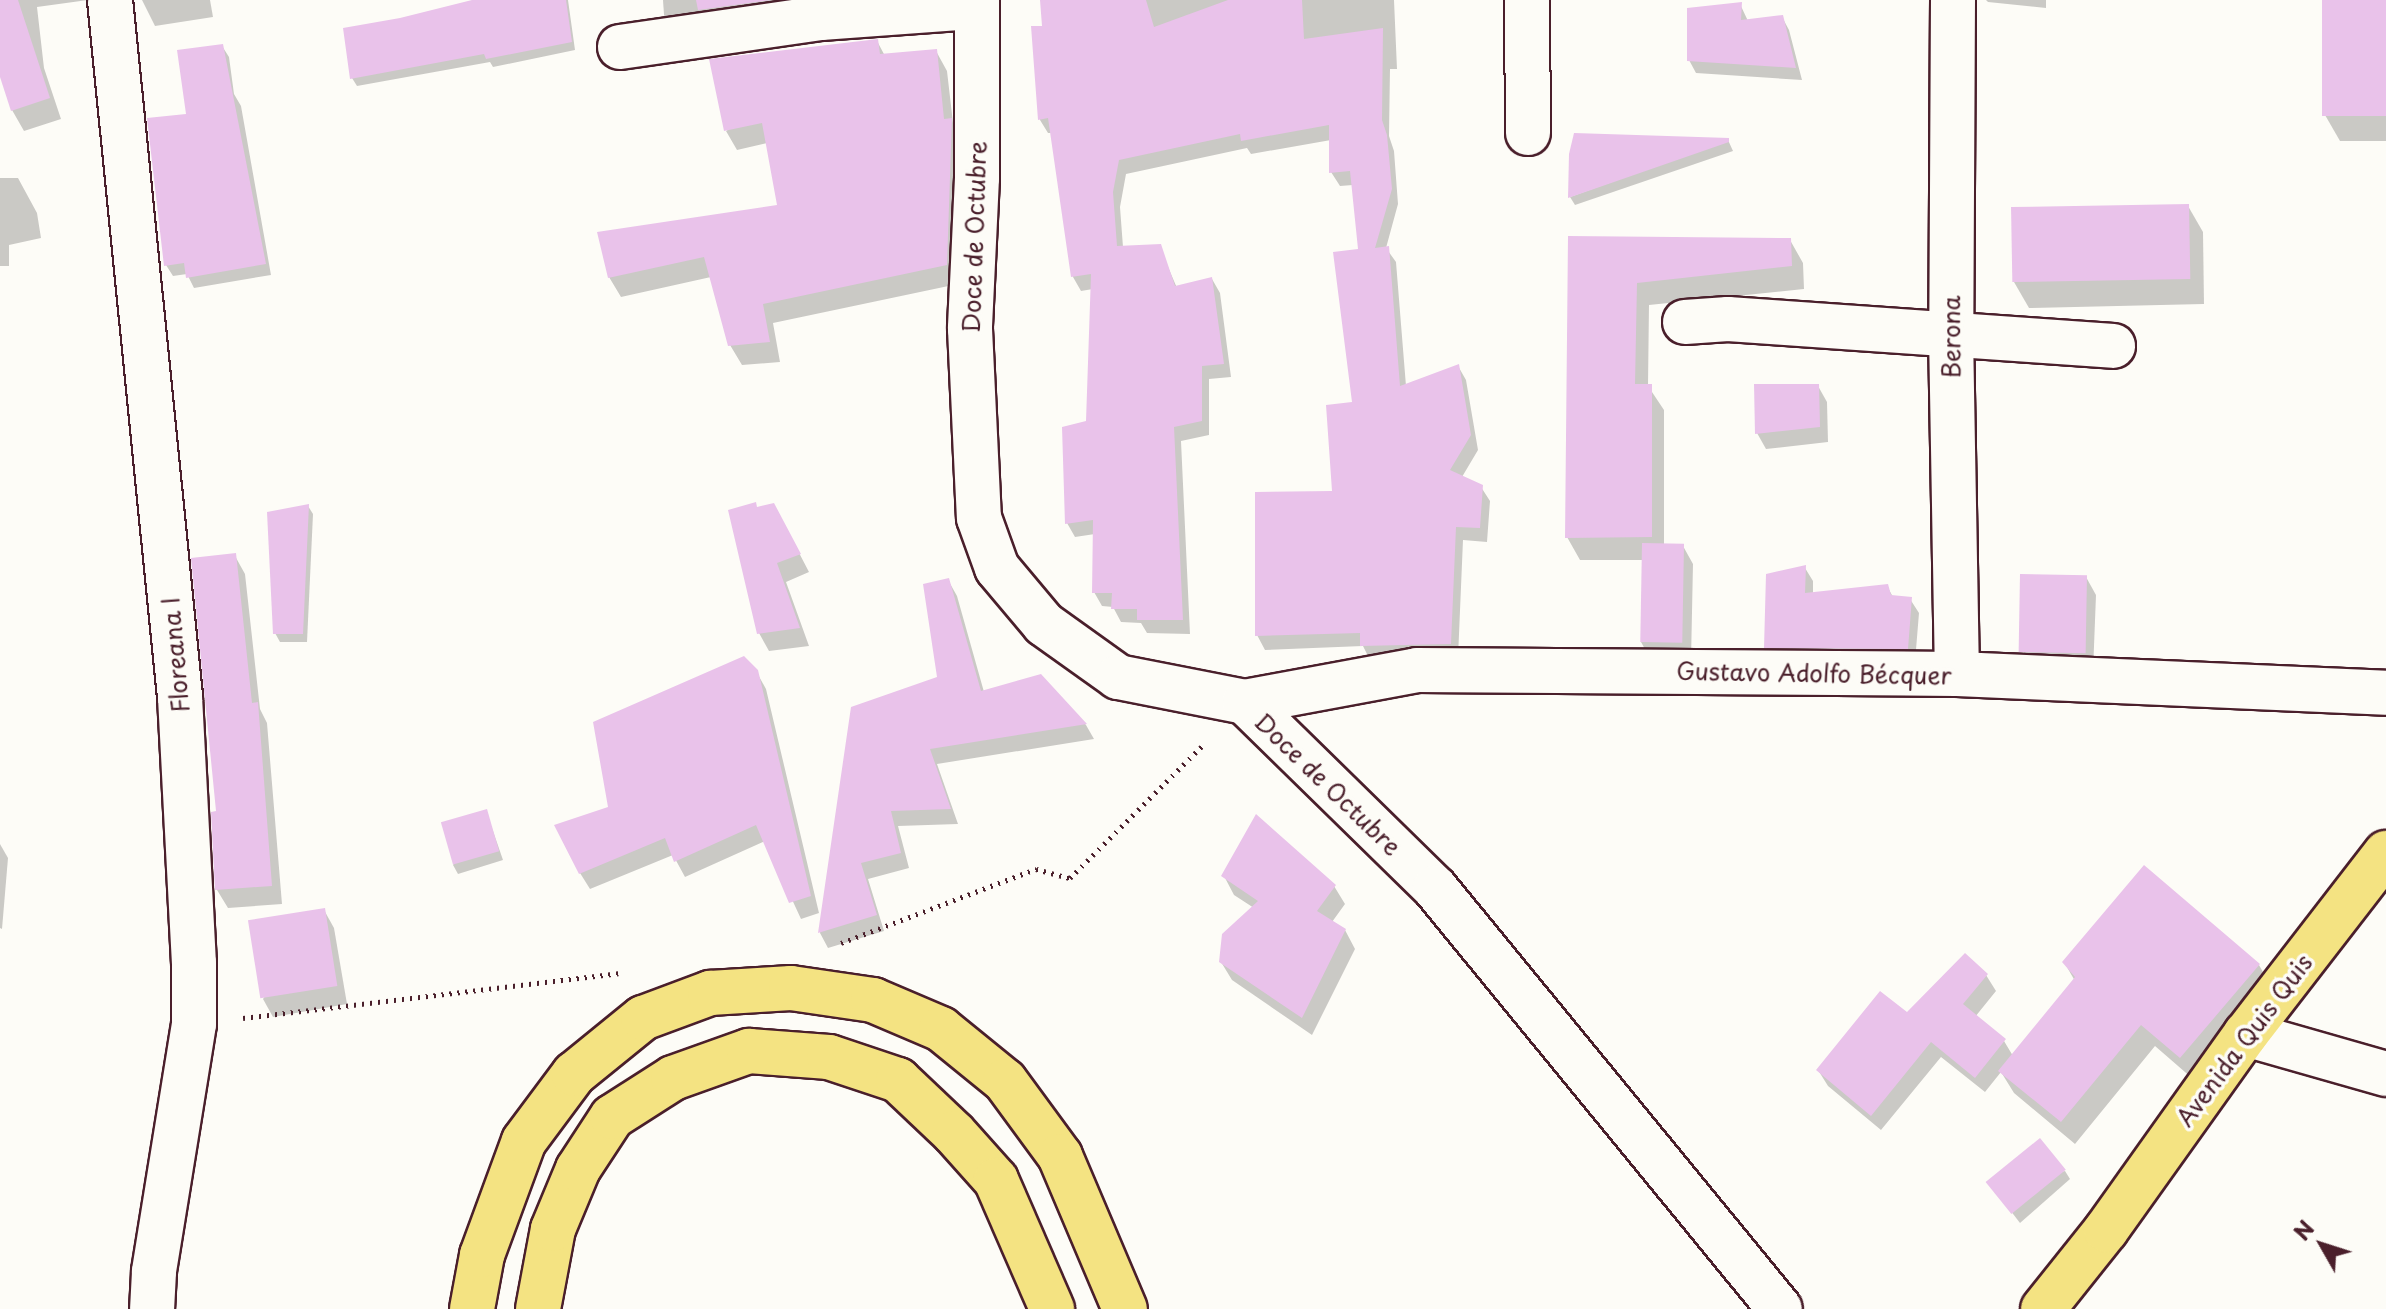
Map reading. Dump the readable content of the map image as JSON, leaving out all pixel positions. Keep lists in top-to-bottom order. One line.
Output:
{"streets":{"main road":["Avenida Quis Quis"],"street":["Doce de Octubre","Berona","Floreana I","Gustavo Adolfo Bécquer"]},"crossings":[["Doce de Octubre","Gustavo Adolfo Bécquer"],["Berona","Gustavo Adolfo Bécquer"]],"north":"top left"}
